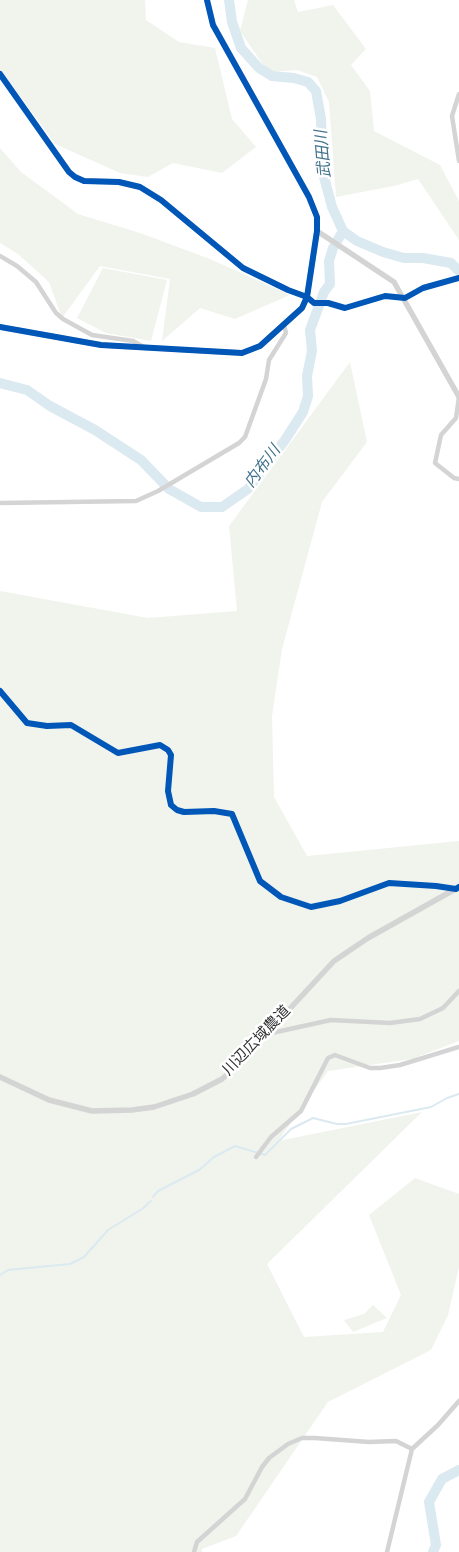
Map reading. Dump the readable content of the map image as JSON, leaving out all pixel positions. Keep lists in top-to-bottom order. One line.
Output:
{"streets":{"street":["川辺広域農道"]},"water":["武田川","内布川"]}
